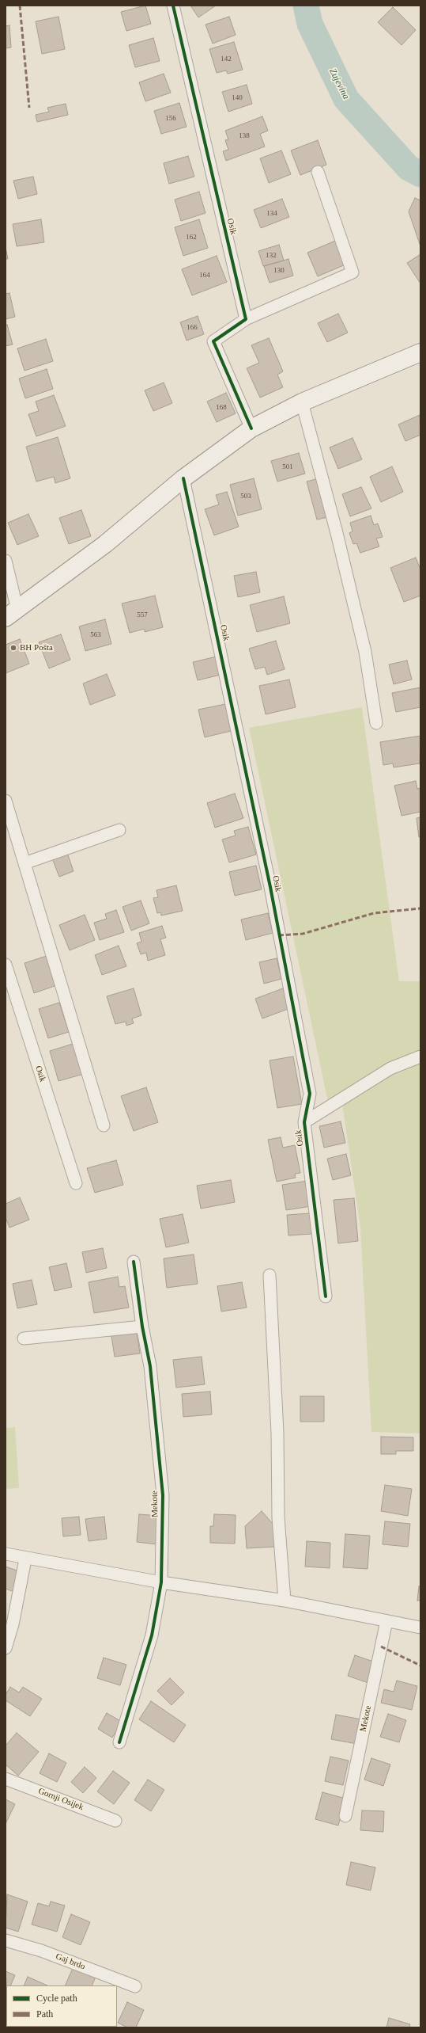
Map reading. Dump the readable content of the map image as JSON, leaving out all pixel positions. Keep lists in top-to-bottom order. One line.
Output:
{"streets":{"street":["Osik","Mekote","Gornji Osijek","Gaj brdo"]},"water":["Zujevina"],"places":["BH Pošta"],"house_numbers":["142","140","156","138","134","162","132","130","164","166","168","501","503","557","563"],"legend":["Cycle path","Path"]}
